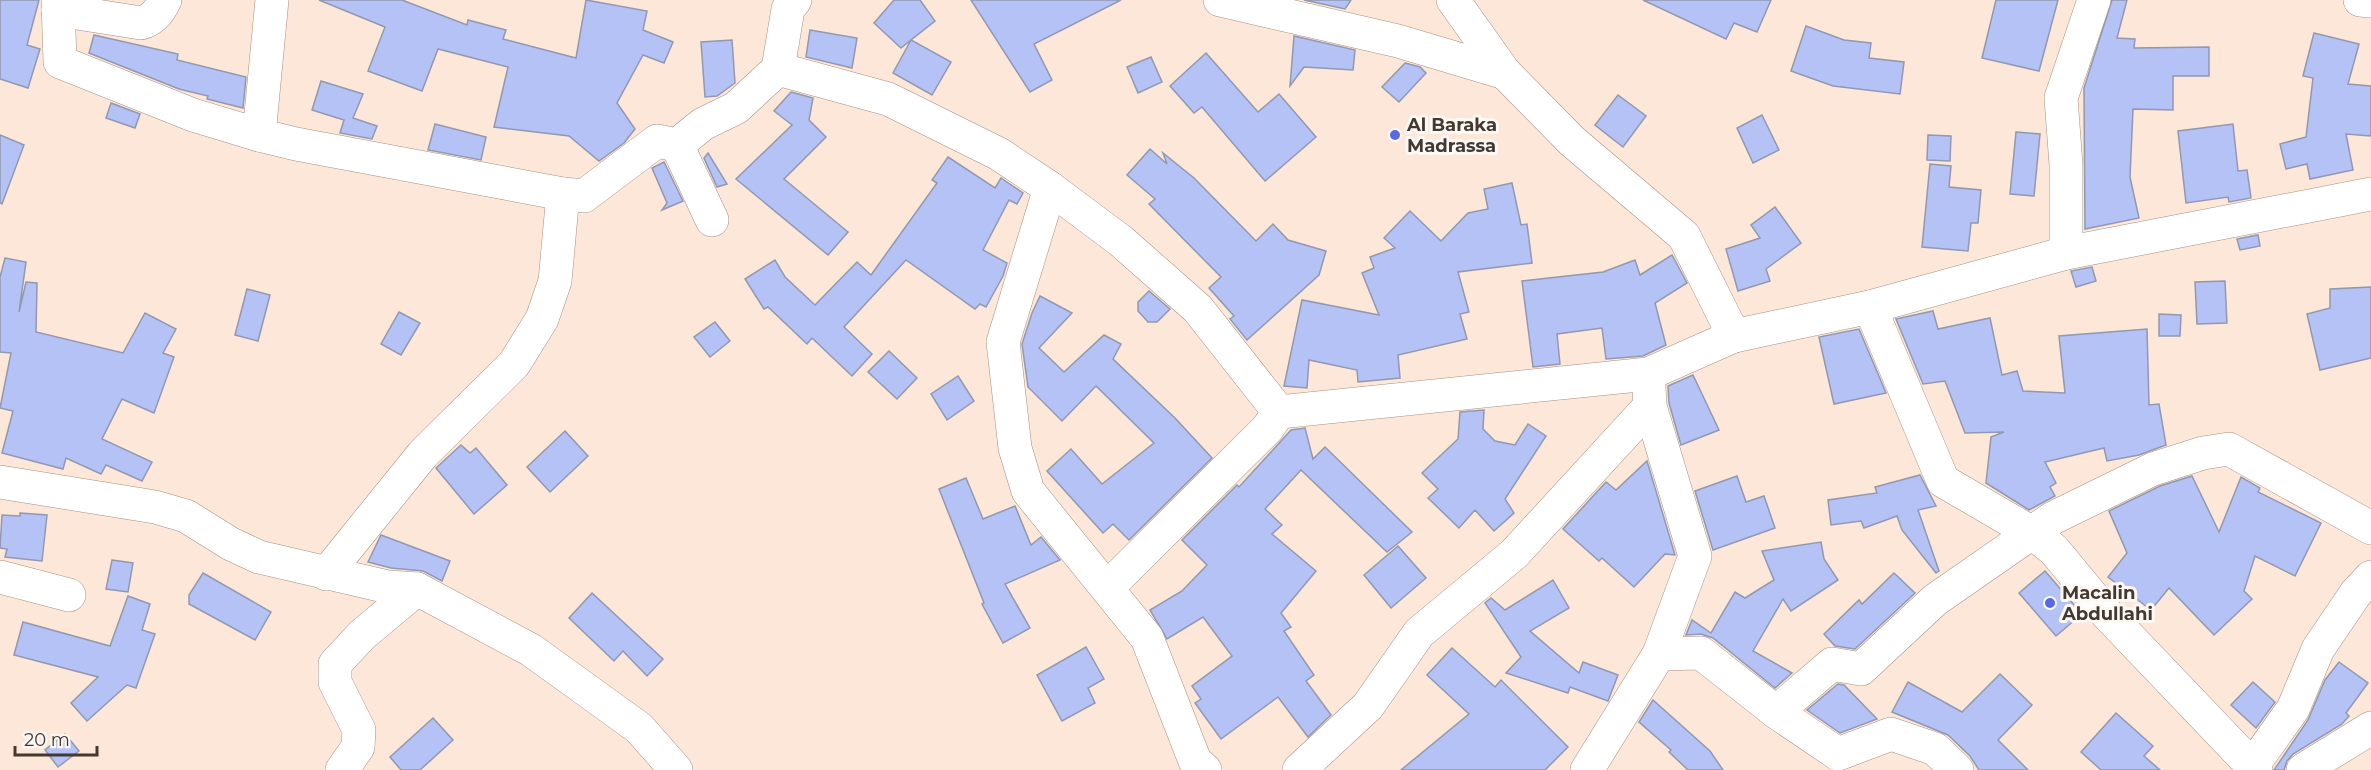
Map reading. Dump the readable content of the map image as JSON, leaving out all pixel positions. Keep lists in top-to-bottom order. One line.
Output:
{"places":["Al Baraka Madrassa","Macalin Abdullahi"],"scale_bar":"20 m"}
